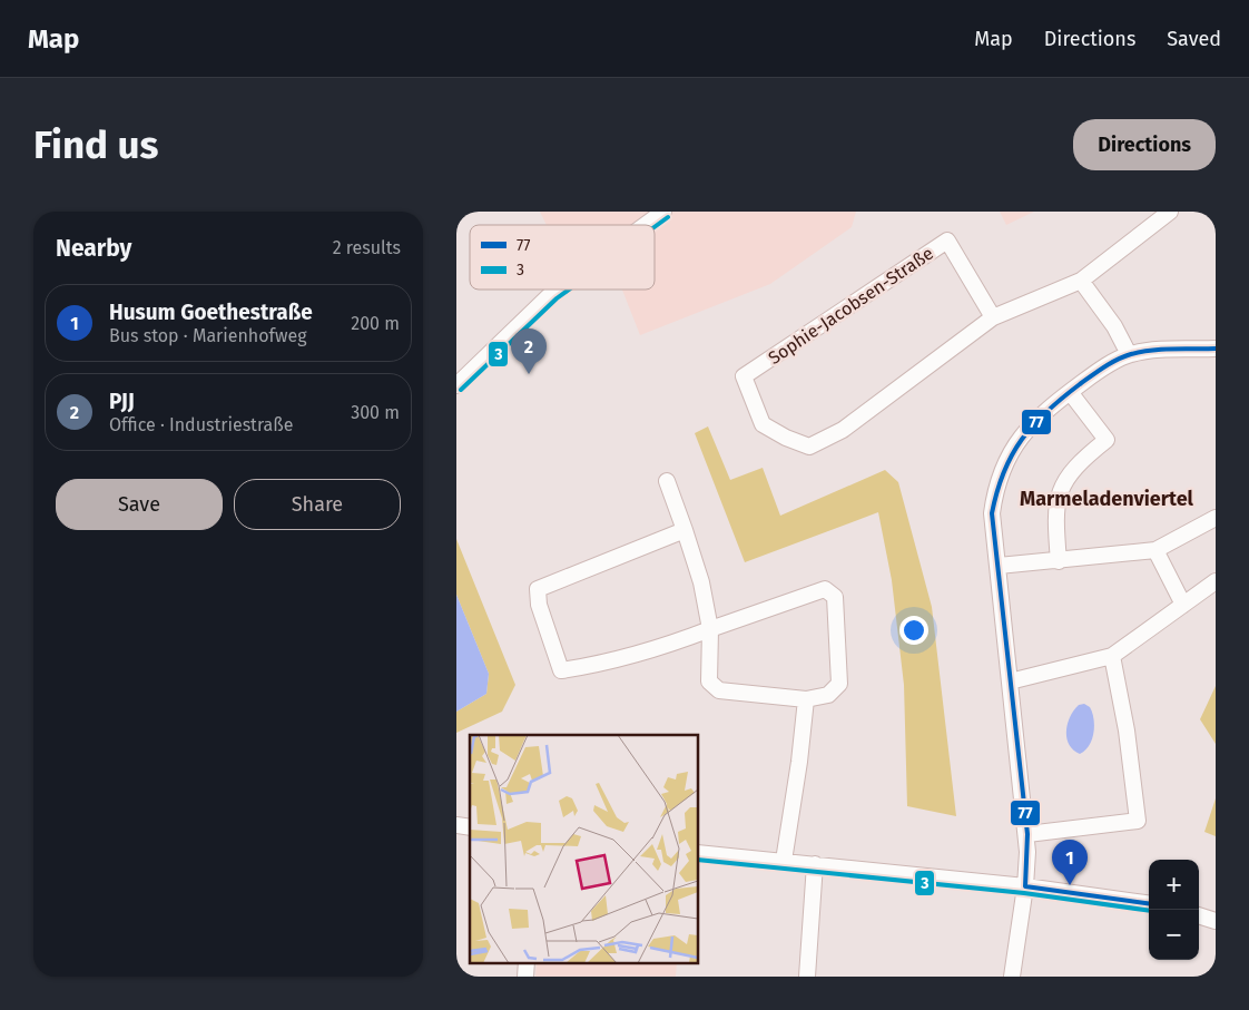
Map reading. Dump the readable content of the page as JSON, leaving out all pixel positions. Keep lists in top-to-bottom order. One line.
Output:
{"streets":{"street":["Sophie-Jacobsen-Straße"]},"districts":["Marmeladenviertel"],"lines":["transit line 3","transit line 77"],"legend":["77","3"],"page":{"header":"Map","nav":["Map","Directions","Saved"],"buttons":["Directions",["Save","Share"]],"title":"Find us","heading":["Nearby","2 results"],"list":[{"mark":"1","name":"Husum Goethestraße","note":"Bus stop · Marienhofweg","value":"200 m"},{"mark":"2","name":"PJJ","note":"Office · Industriestraße","value":"300 m"}],"pins":["2","1"],"map_buttons":["+","−"]}}
